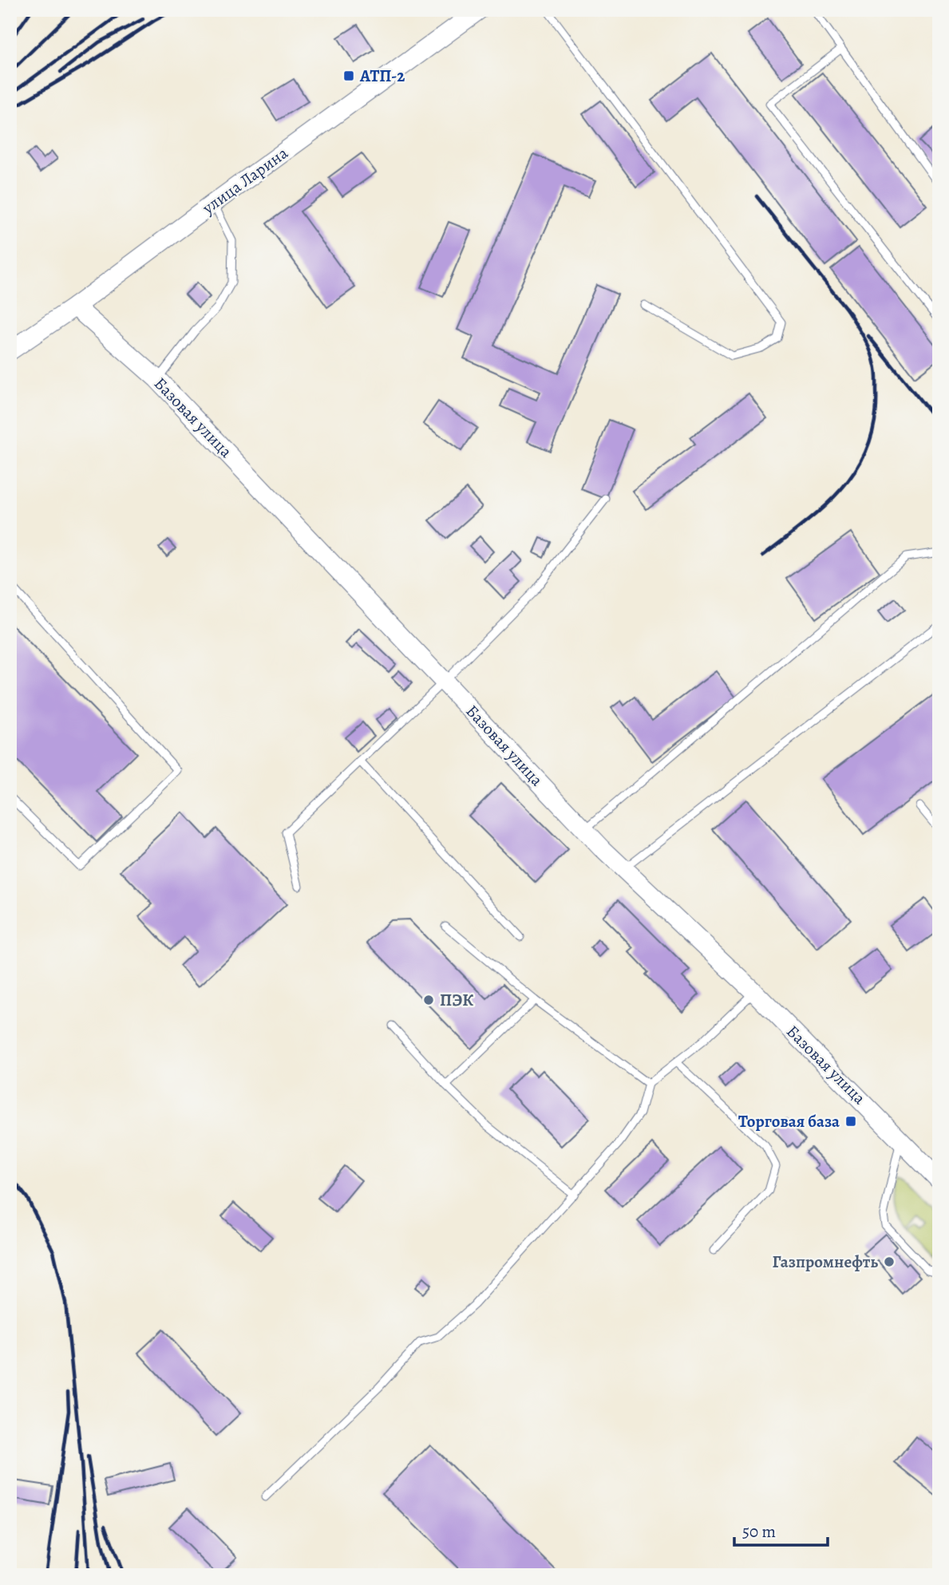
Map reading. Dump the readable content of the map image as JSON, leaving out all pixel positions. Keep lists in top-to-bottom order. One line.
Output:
{"streets":{"street":["улица Ларина","Базовая улица"]},"crossings":[["улица Ларина","Базовая улица"]],"places":{"transit":["АТП-2","Торговая база"],"other":["ПЭК","Газпромнефть"]},"scale_bar":"50 m"}
